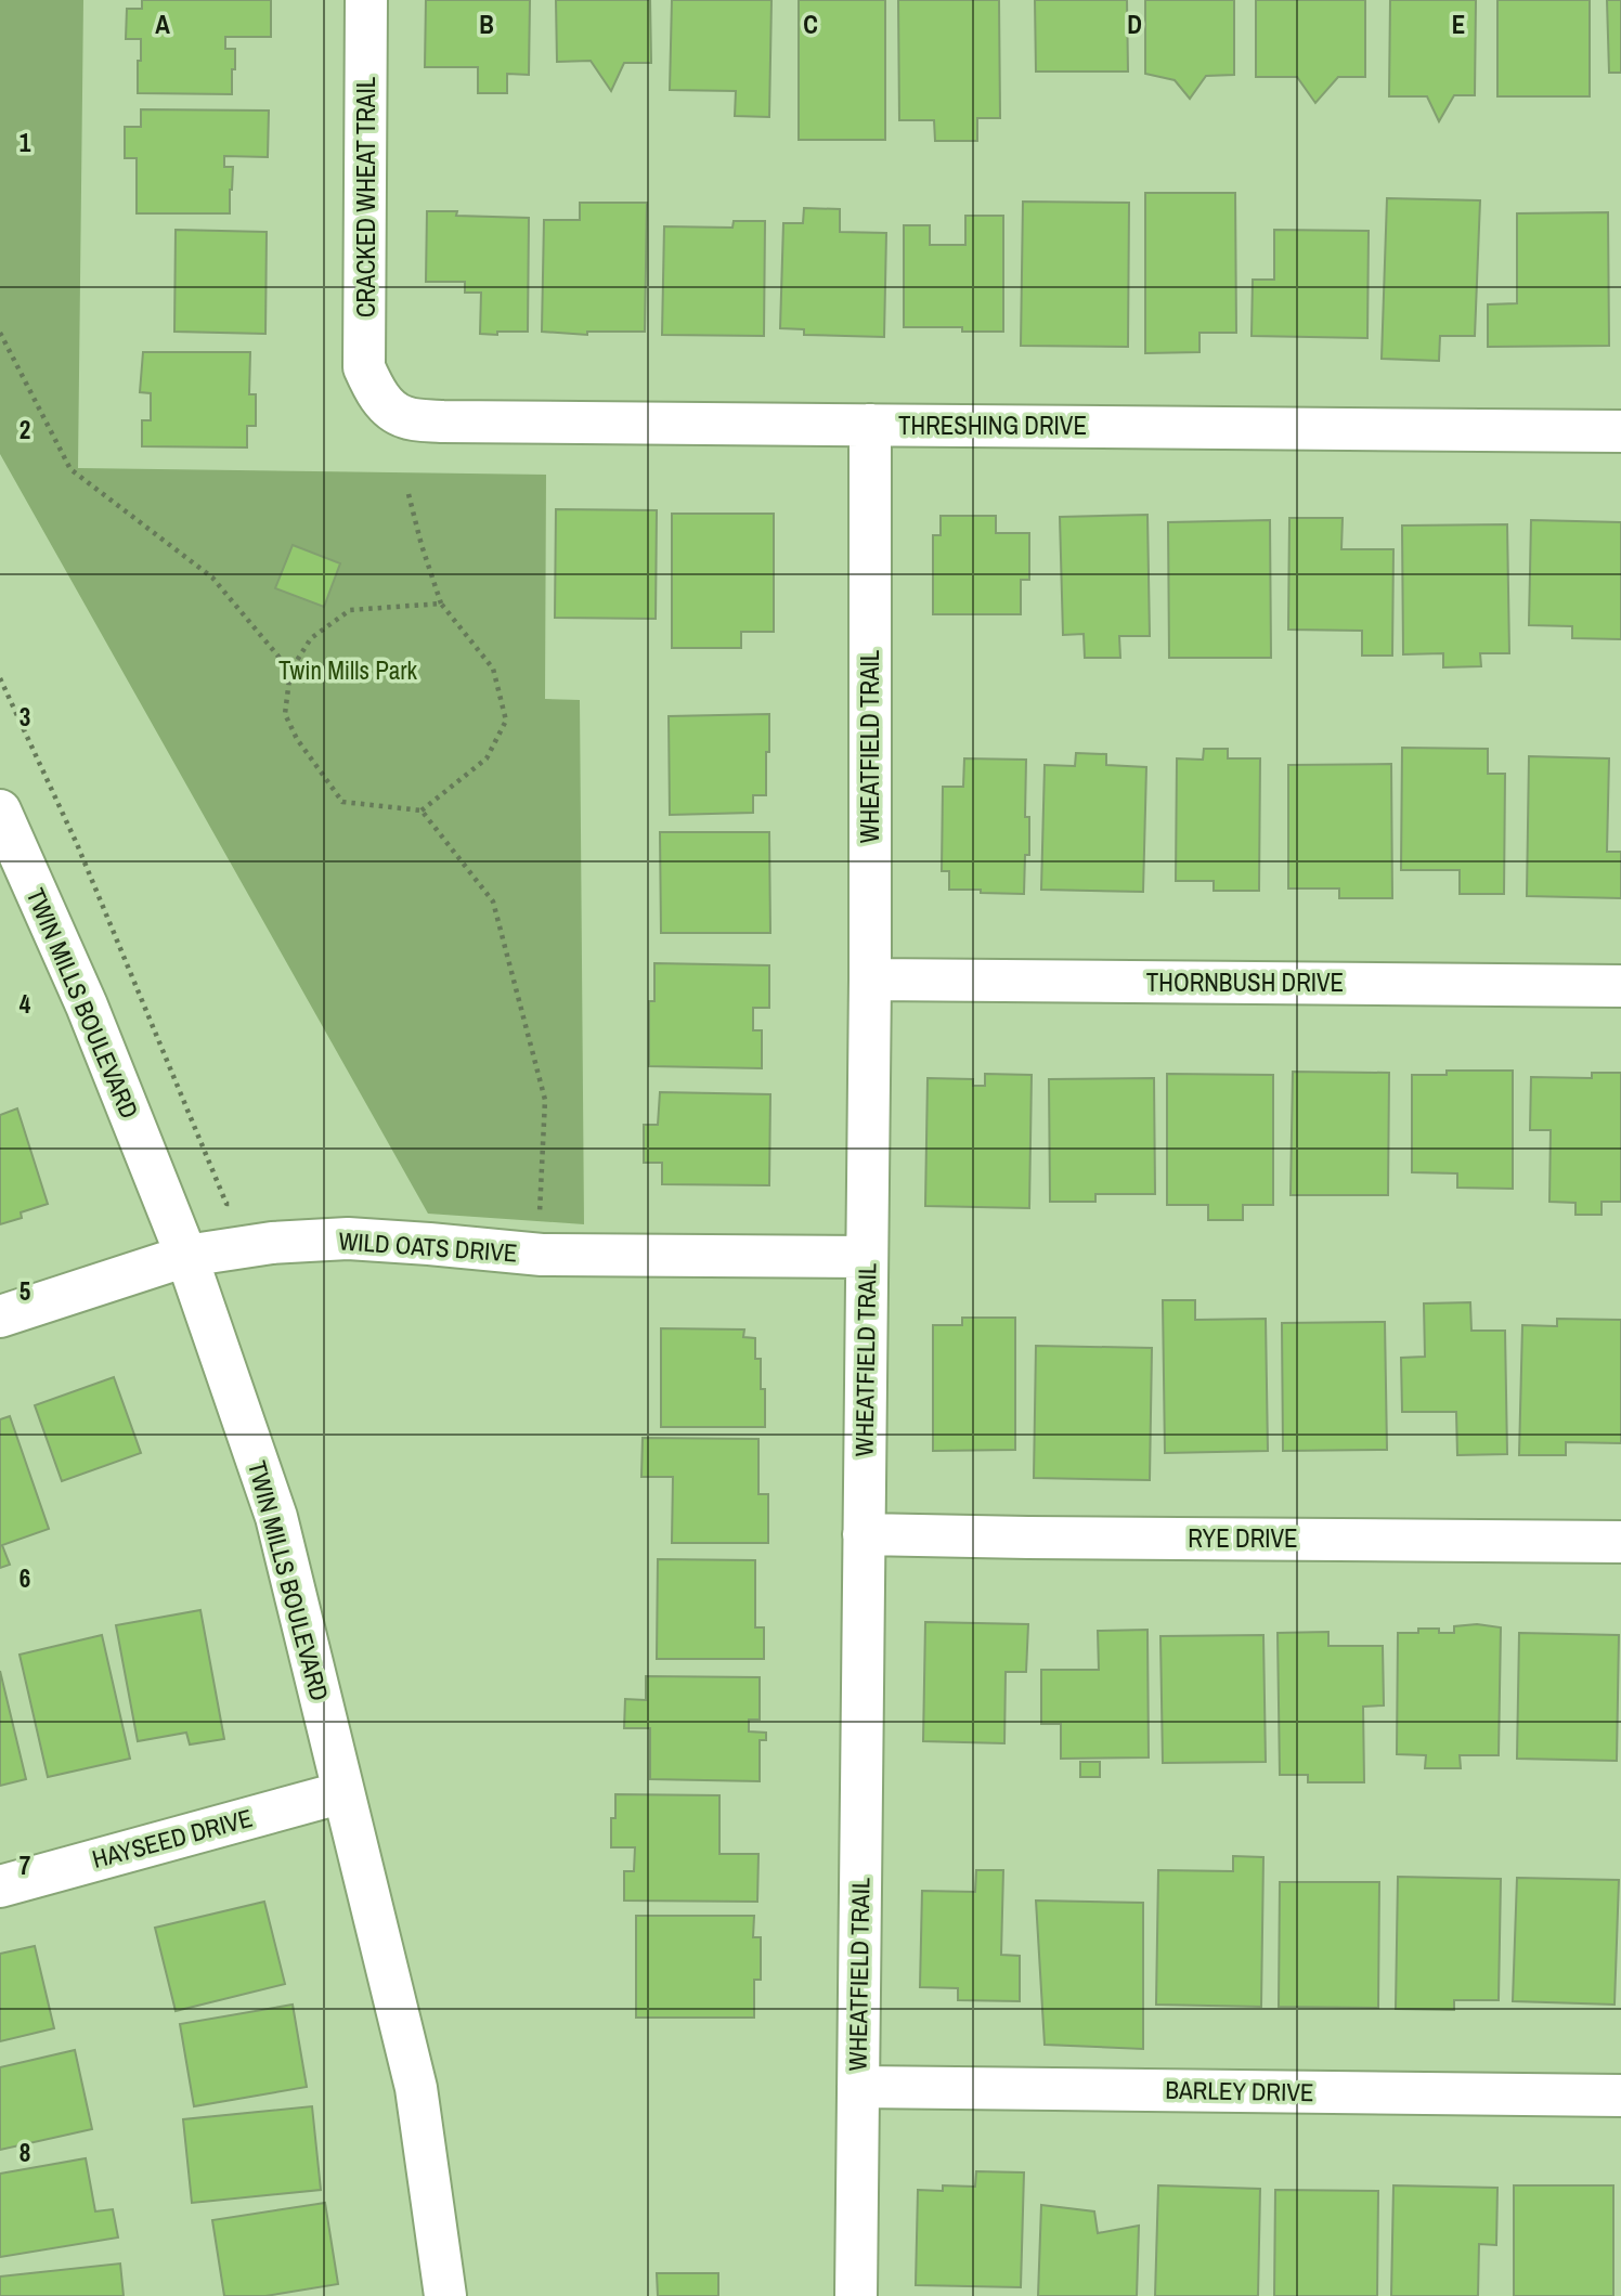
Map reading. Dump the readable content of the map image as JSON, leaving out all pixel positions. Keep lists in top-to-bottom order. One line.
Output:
{"streets":{"street":["CRACKED WHEAT TRAIL","THRESHING DRIVE","WHEATFIELD TRAIL","THORNBUSH DRIVE","TWIN MILLS BOULEVARD","WILD OATS DRIVE","RYE DRIVE","HAYSEED DRIVE","BARLEY DRIVE"]},"crossings":[["CRACKED WHEAT TRAIL","THRESHING DRIVE"],["THRESHING DRIVE","WHEATFIELD TRAIL"],["WHEATFIELD TRAIL","THORNBUSH DRIVE"],["WHEATFIELD TRAIL","WILD OATS DRIVE"],["WHEATFIELD TRAIL","RYE DRIVE"],["WHEATFIELD TRAIL","BARLEY DRIVE"],["TWIN MILLS BOULEVARD","WILD OATS DRIVE"],["TWIN MILLS BOULEVARD","HAYSEED DRIVE"]],"parks":["Twin Mills Park"],"grid":{"columns":["A","B","C","D","E"],"rows":["1","2","3","4","5","6","7","8"]}}
